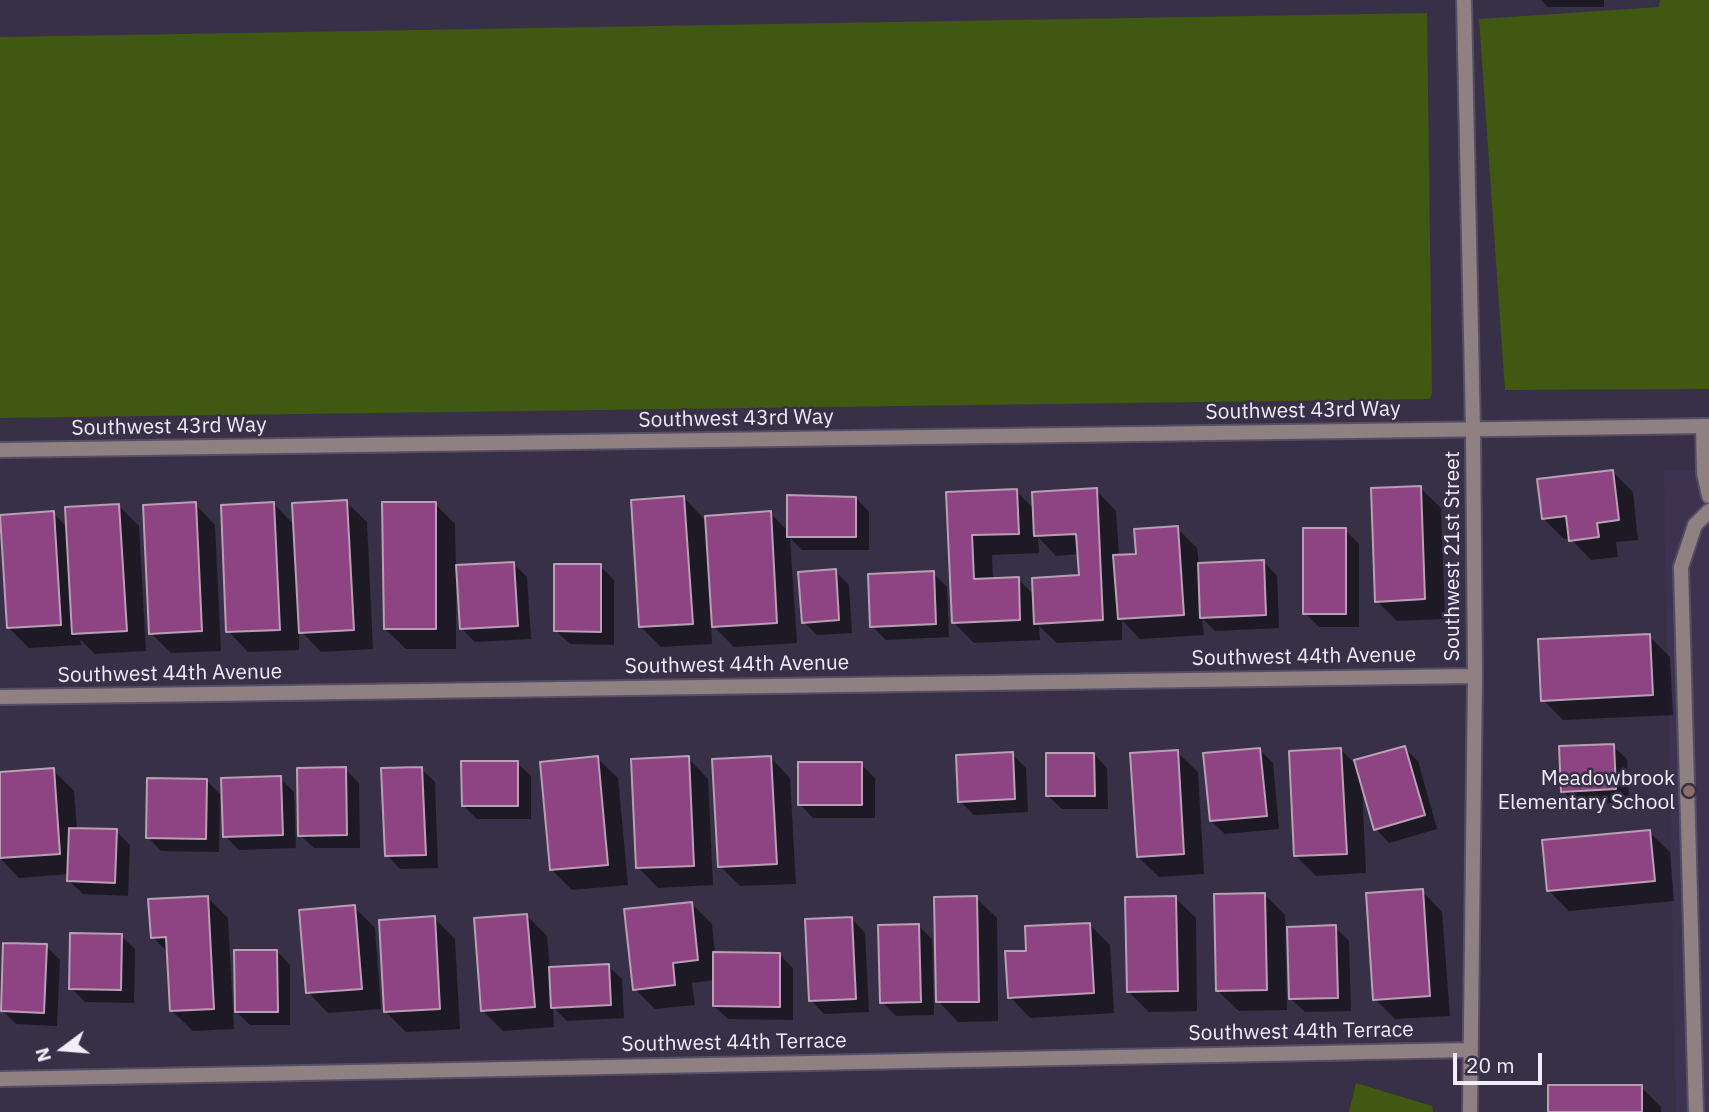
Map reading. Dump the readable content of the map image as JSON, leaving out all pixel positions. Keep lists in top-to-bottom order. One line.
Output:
{"streets":{"street":["Southwest 43rd Way","Southwest 21st Street","Southwest 44th Avenue","Southwest 44th Terrace"]},"crossings":[["Southwest 43rd Way","Southwest 21st Street"],["Southwest 21st Street","Southwest 44th Avenue"],["Southwest 21st Street","Southwest 44th Terrace"]],"places":["Meadowbrook Elementary School"],"scale_bar":"20 m","north":"left"}
